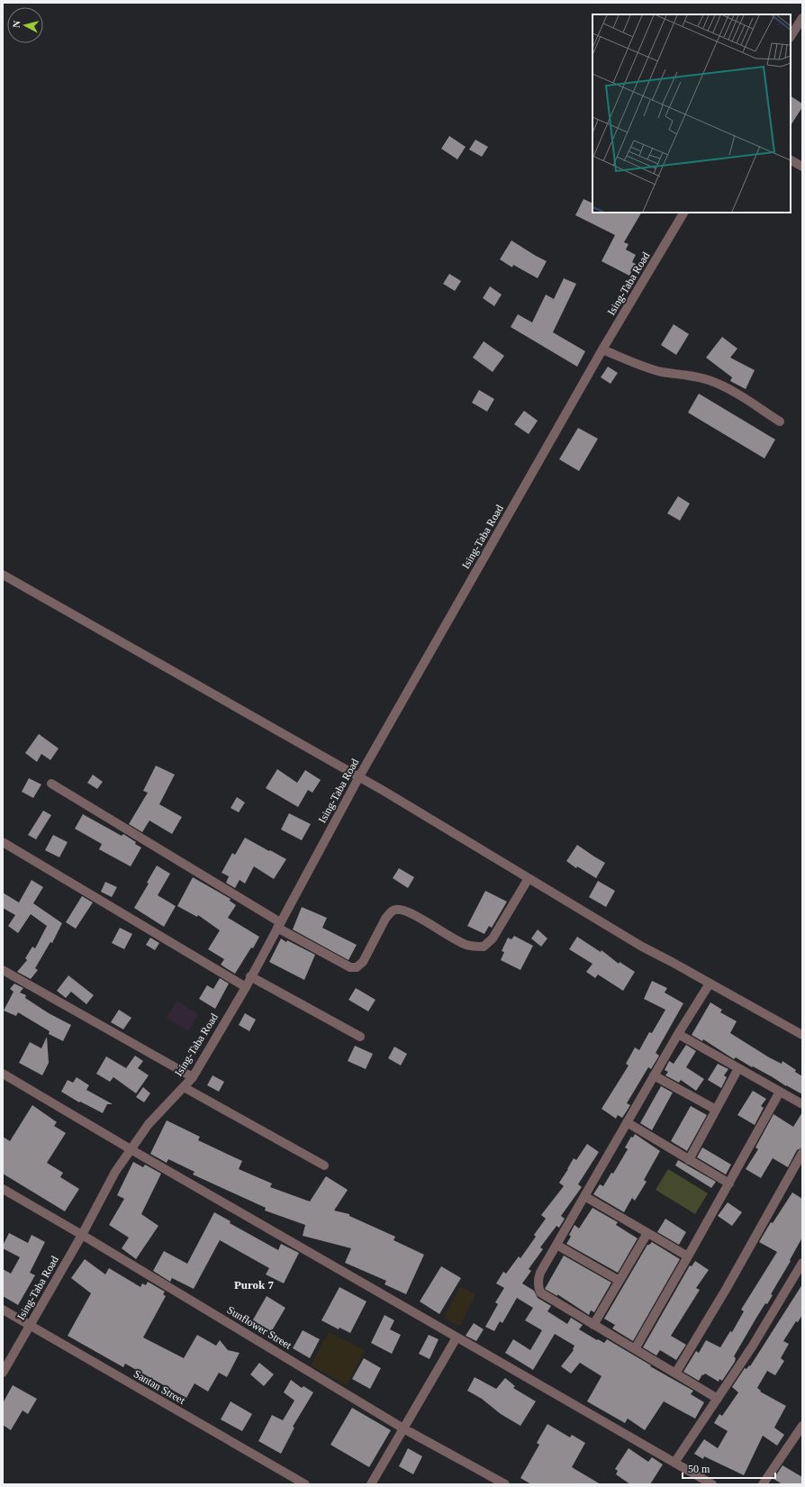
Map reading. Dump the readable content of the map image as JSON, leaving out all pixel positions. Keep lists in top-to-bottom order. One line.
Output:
{"streets":{"street":["Ising-Taba Road","Sunflower Street","Santan Street"]},"crossings":[["Ising-Taba Road","Sunflower Street"],["Ising-Taba Road","Santan Street"]],"districts":["Purok 7"],"scale_bar":"50 m","north":"left"}
